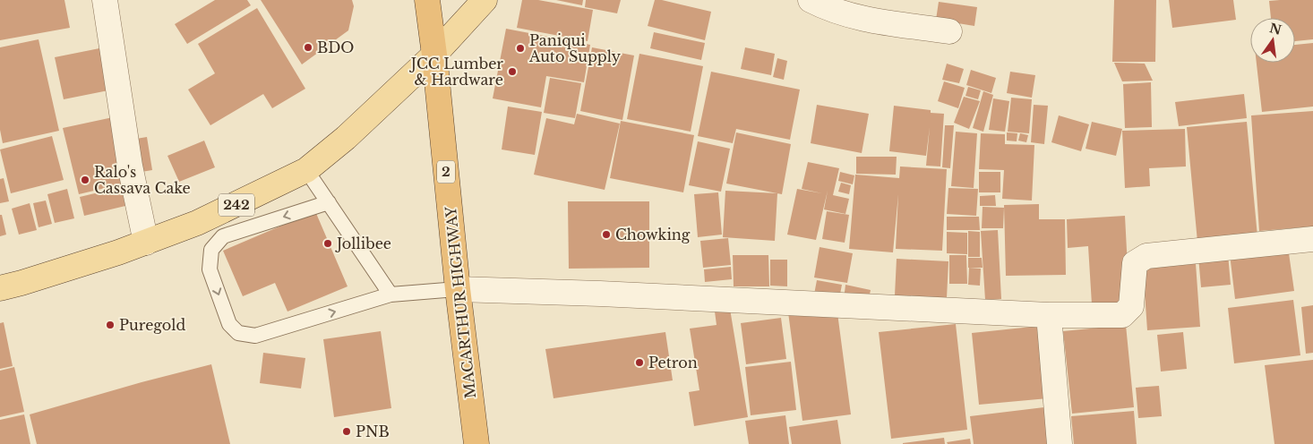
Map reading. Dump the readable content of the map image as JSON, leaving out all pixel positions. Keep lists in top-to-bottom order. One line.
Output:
{"streets":{"highway":["2","MACARTHUR HIGHWAY"],"main road":["242"]},"crossings":[["242","MACARTHUR HIGHWAY"]],"places":["BDO","Paniqui Auto Supply","JCC Lumber & Hardware","Ralo's Cassava Cake","Chowking","Jollibee","Puregold","Petron","PNB"],"north":"top"}
